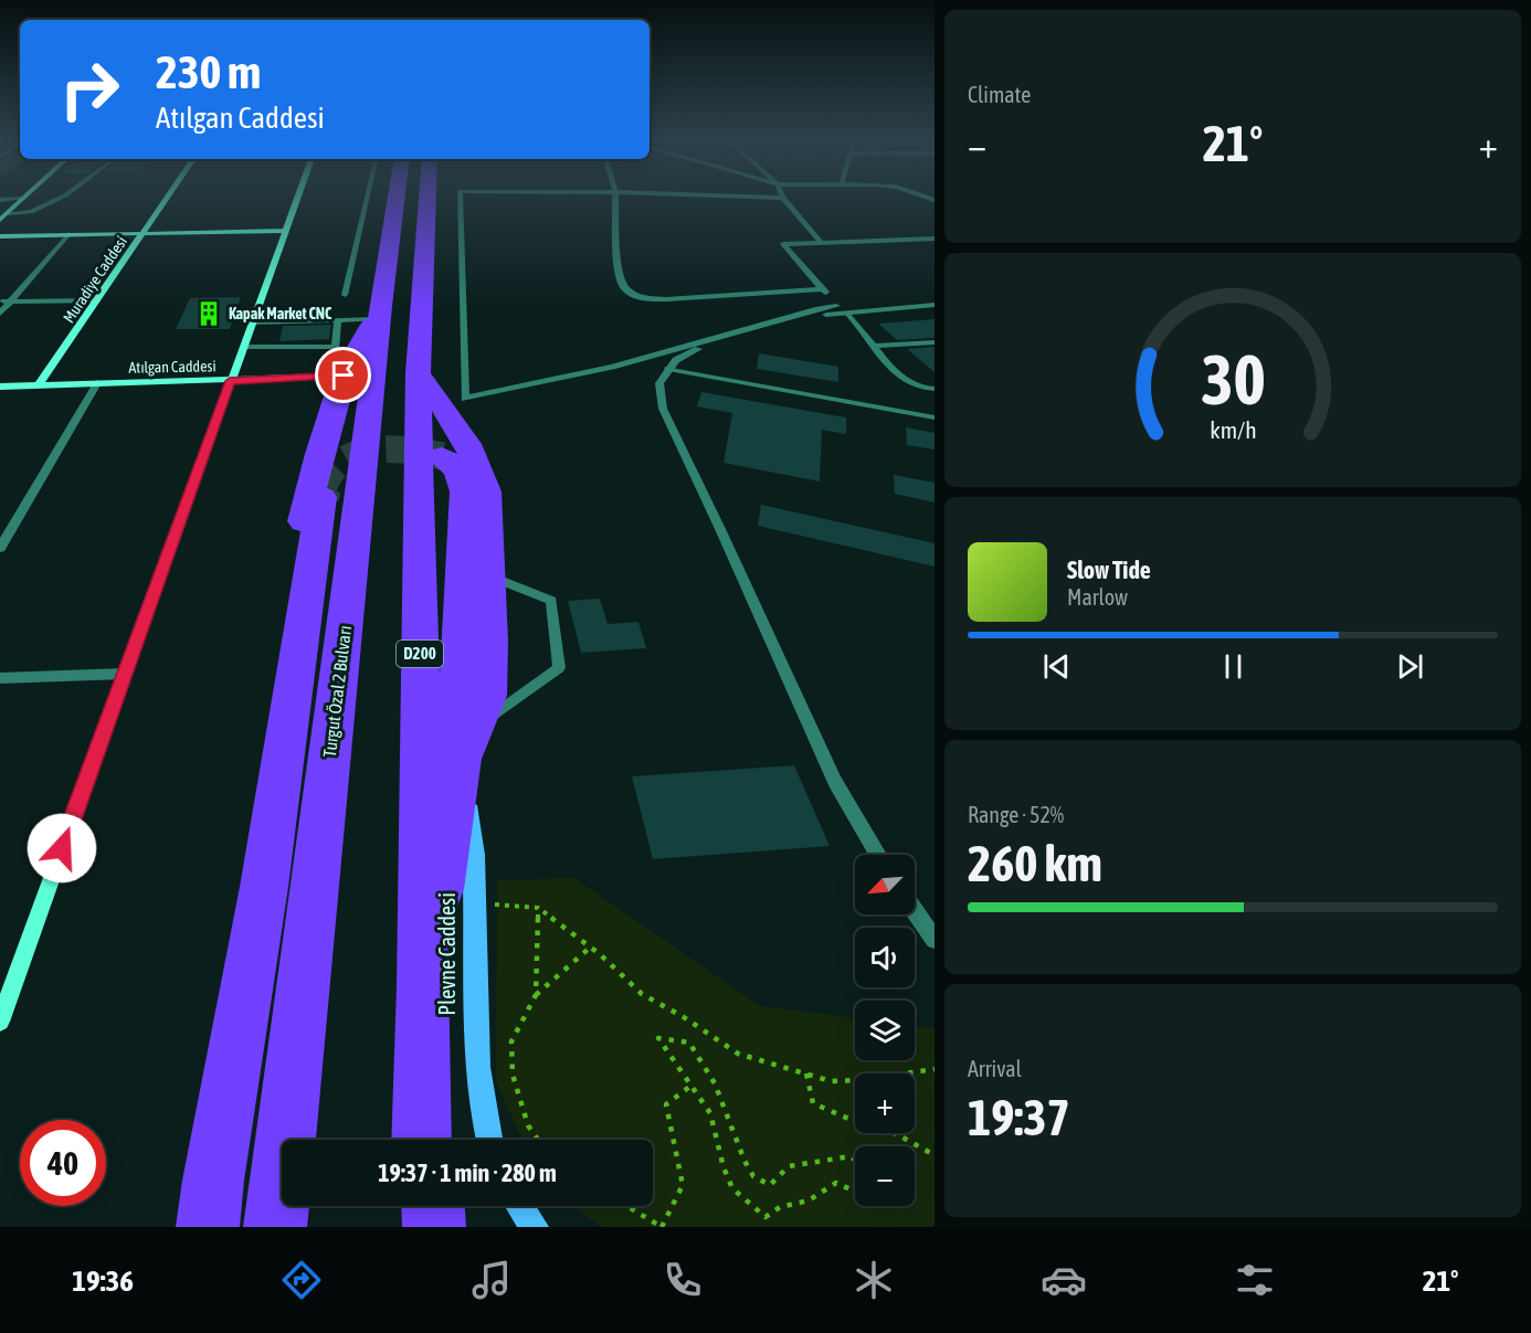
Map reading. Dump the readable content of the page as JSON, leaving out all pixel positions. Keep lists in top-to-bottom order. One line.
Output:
{"streets":{"highway":["D200","Turgut Özal 2 Bulvarı"],"main road":["Plevne Caddesi"],"street":["Muradiye Caddesi","Atılgan Caddesi"]},"crossings":[["Muradiye Caddesi","Atılgan Caddesi"]],"places":{"building":["Kapak Market CNC"]},"north":"bottom left","page":{"tile":["Climate",["Range · 52%","260 km"],["Arrival","19:37"]],"turn":["230 m","Atılgan Caddesi"],"heat":["−","21°","+"],"song":["Slow Tide","Marlow"],"map_buttons":["+","−"],"limit":"40","trip":"19:37 · 1 min · 280 m","tabs":["19:36","21°"],"gauge":["30","km/h"]}}
